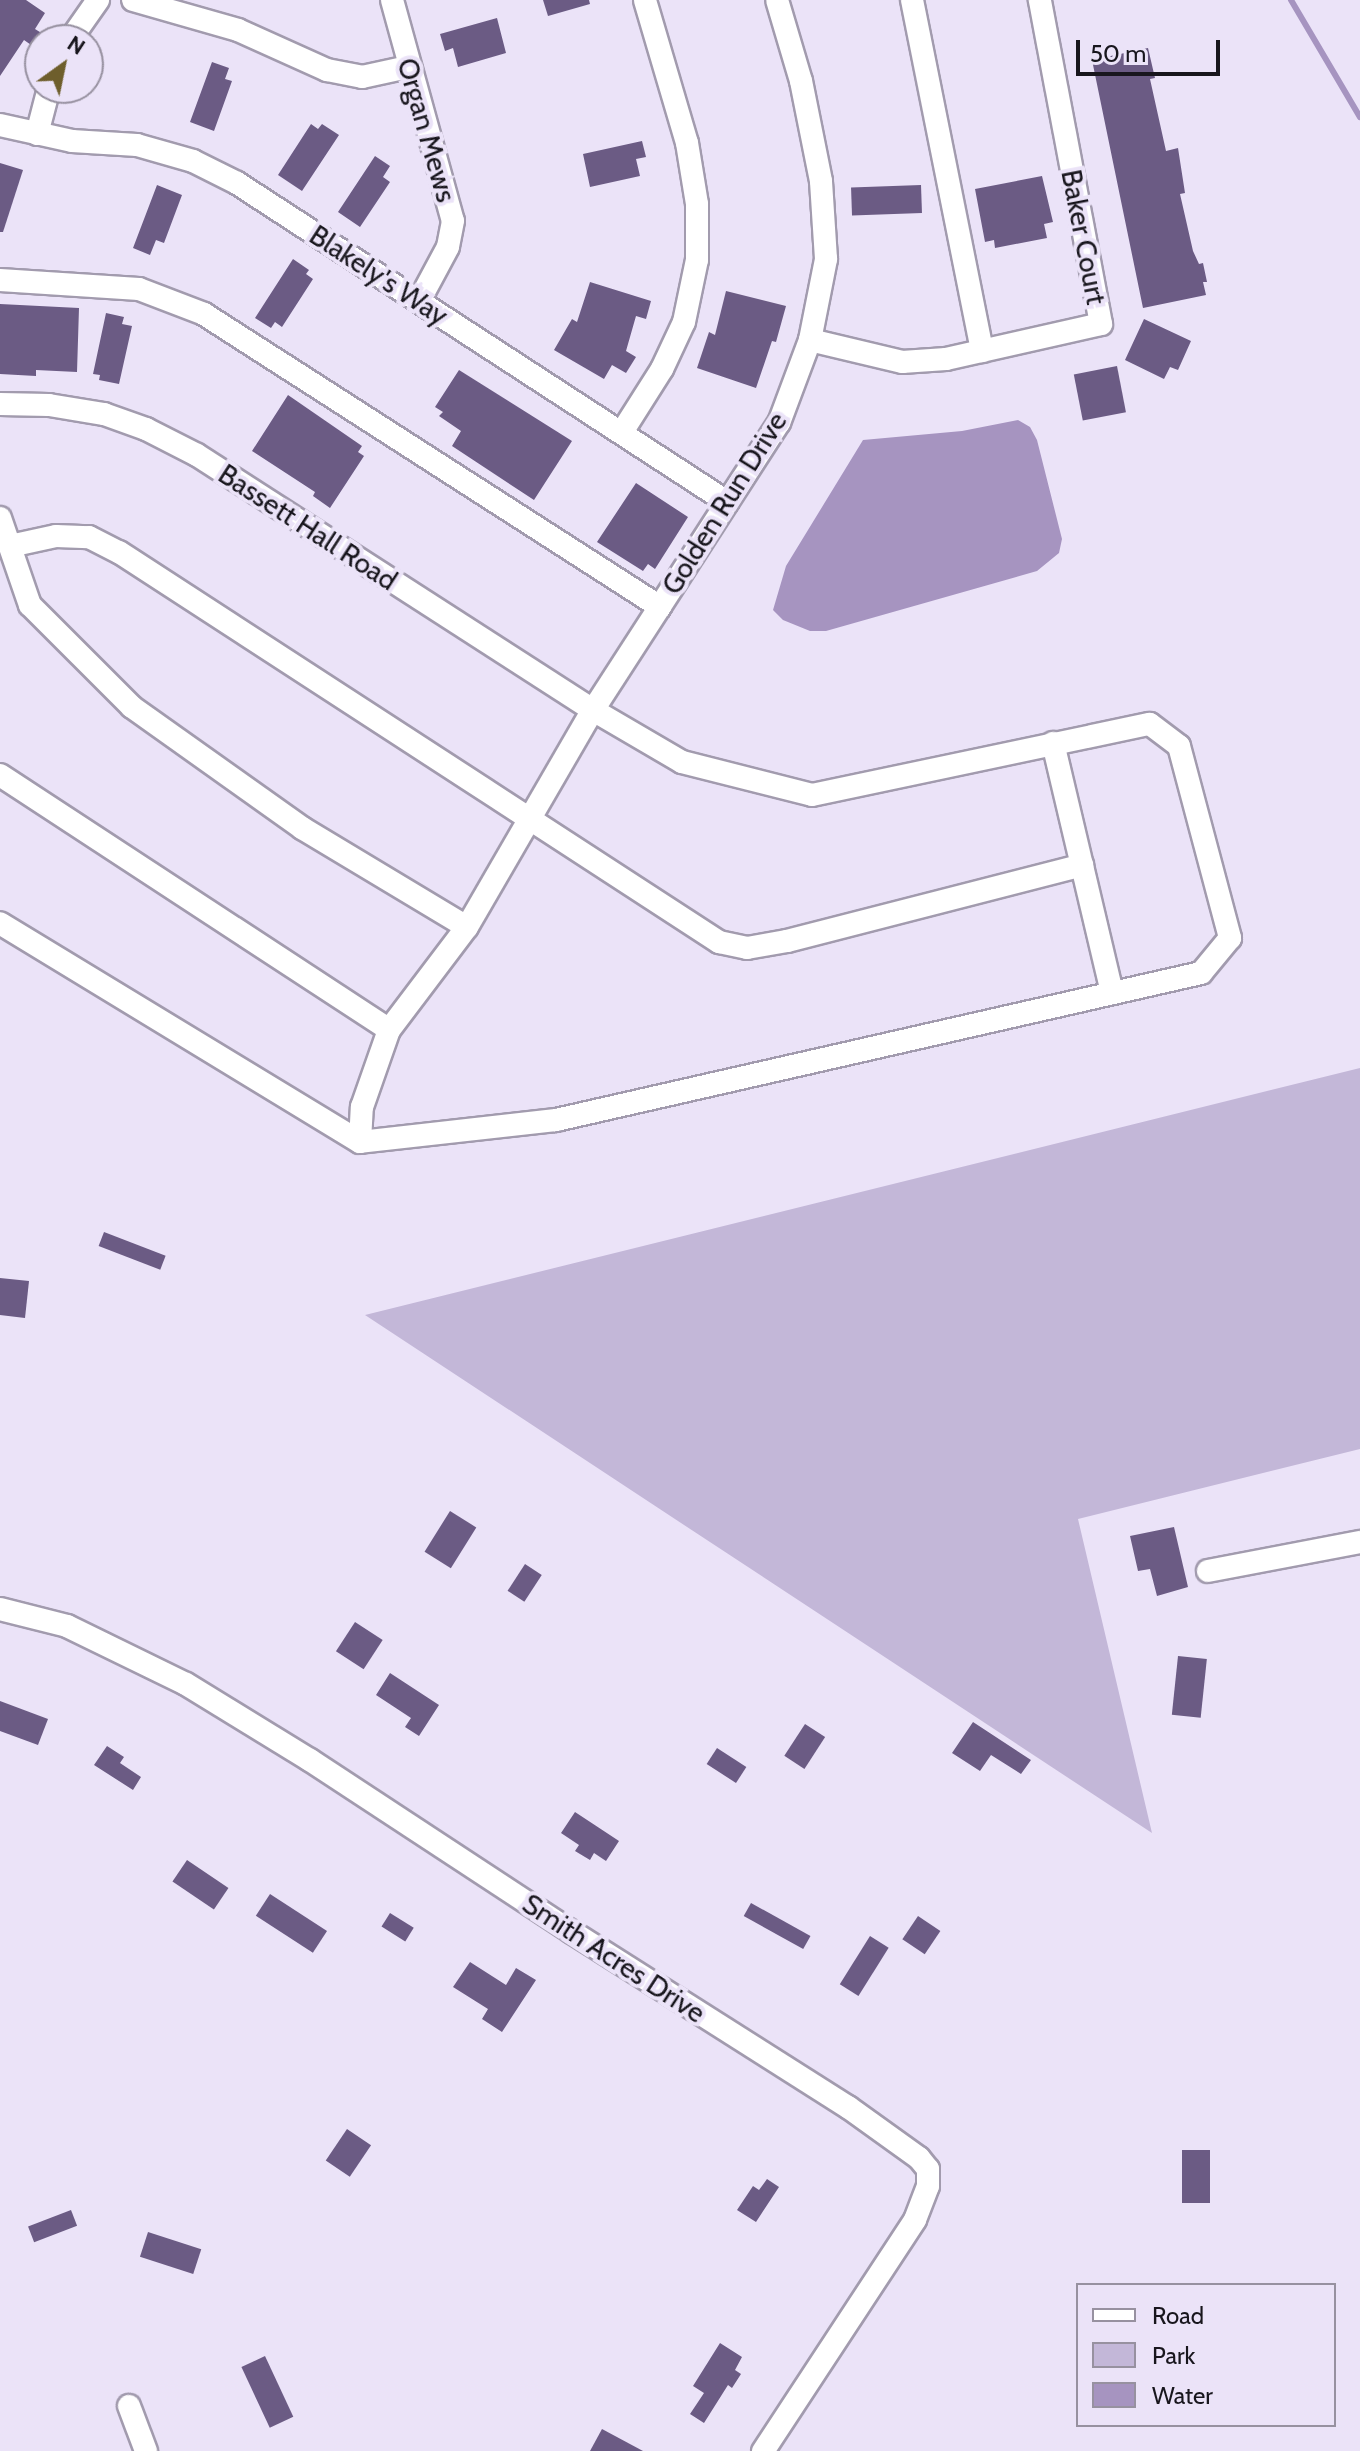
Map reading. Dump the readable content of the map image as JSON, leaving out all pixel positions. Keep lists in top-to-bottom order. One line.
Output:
{"streets":{"street":["Organ Mews","Baker Court","Blakely's Way","Golden Run Drive","Bassett Hall Road","Smith Acres Drive"]},"crossings":[["Organ Mews","Blakely's Way"],["Baker Court","Golden Run Drive"],["Blakely's Way","Golden Run Drive"],["Golden Run Drive","Bassett Hall Road"]],"legend":["Road","Park","Water"],"scale_bar":"50 m","north":"top right"}
